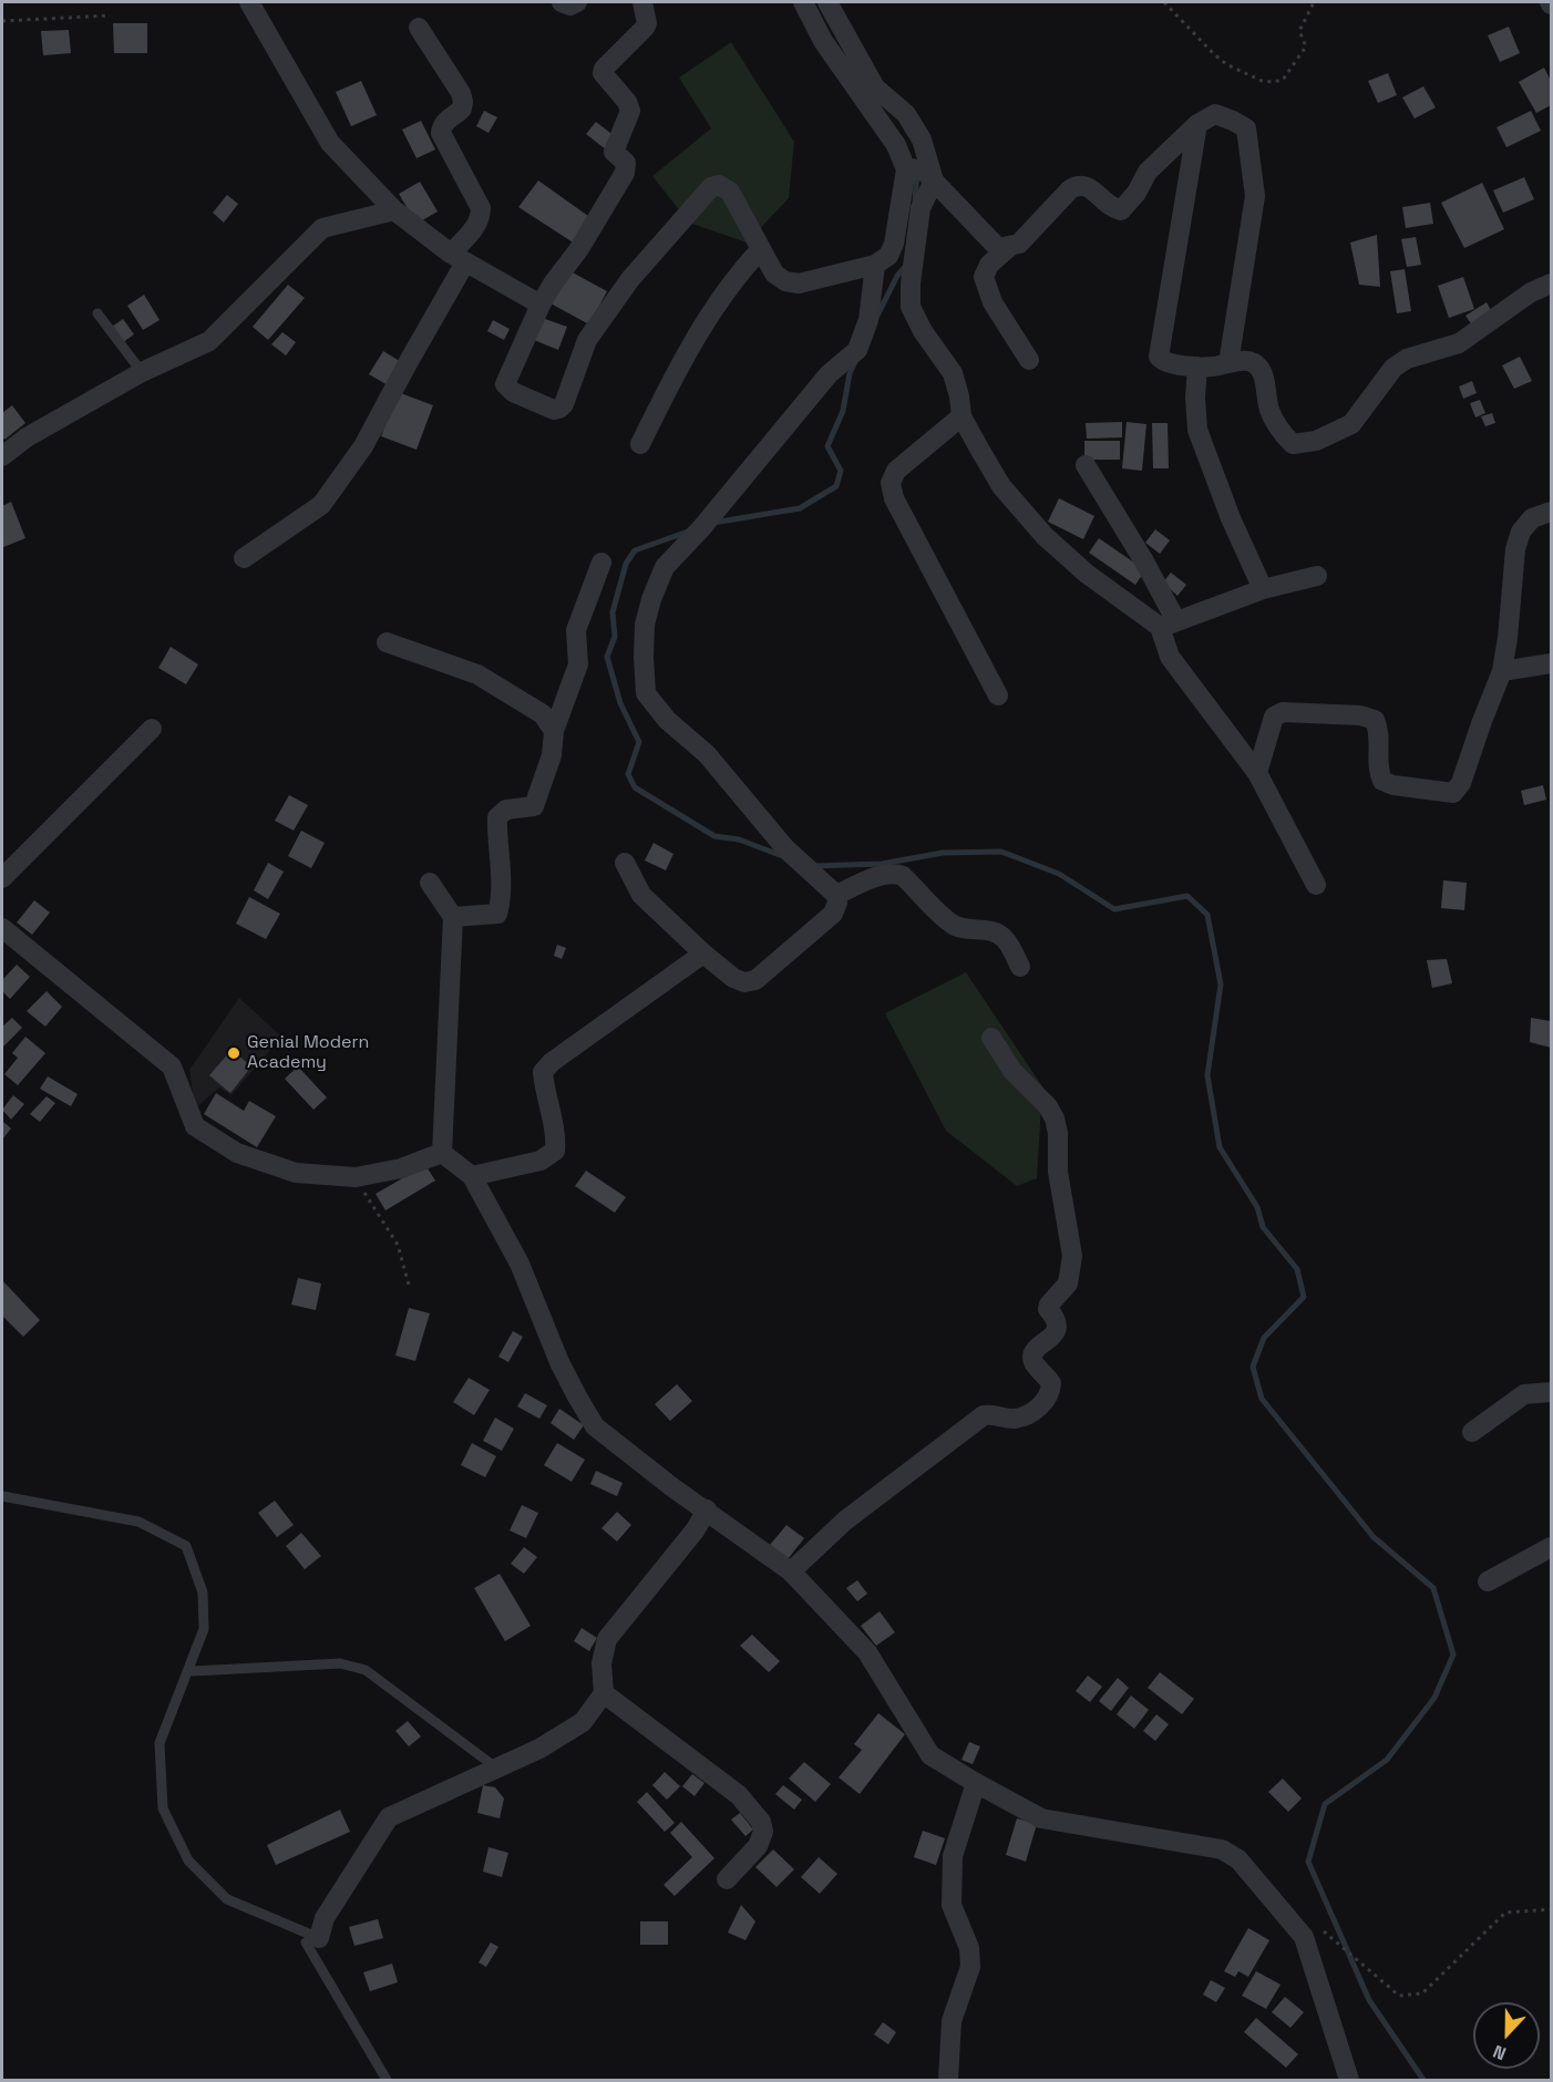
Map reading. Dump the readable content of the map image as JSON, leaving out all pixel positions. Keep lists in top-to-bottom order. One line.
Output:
{"places":["Genial Modern Academy"],"north":"bottom"}
